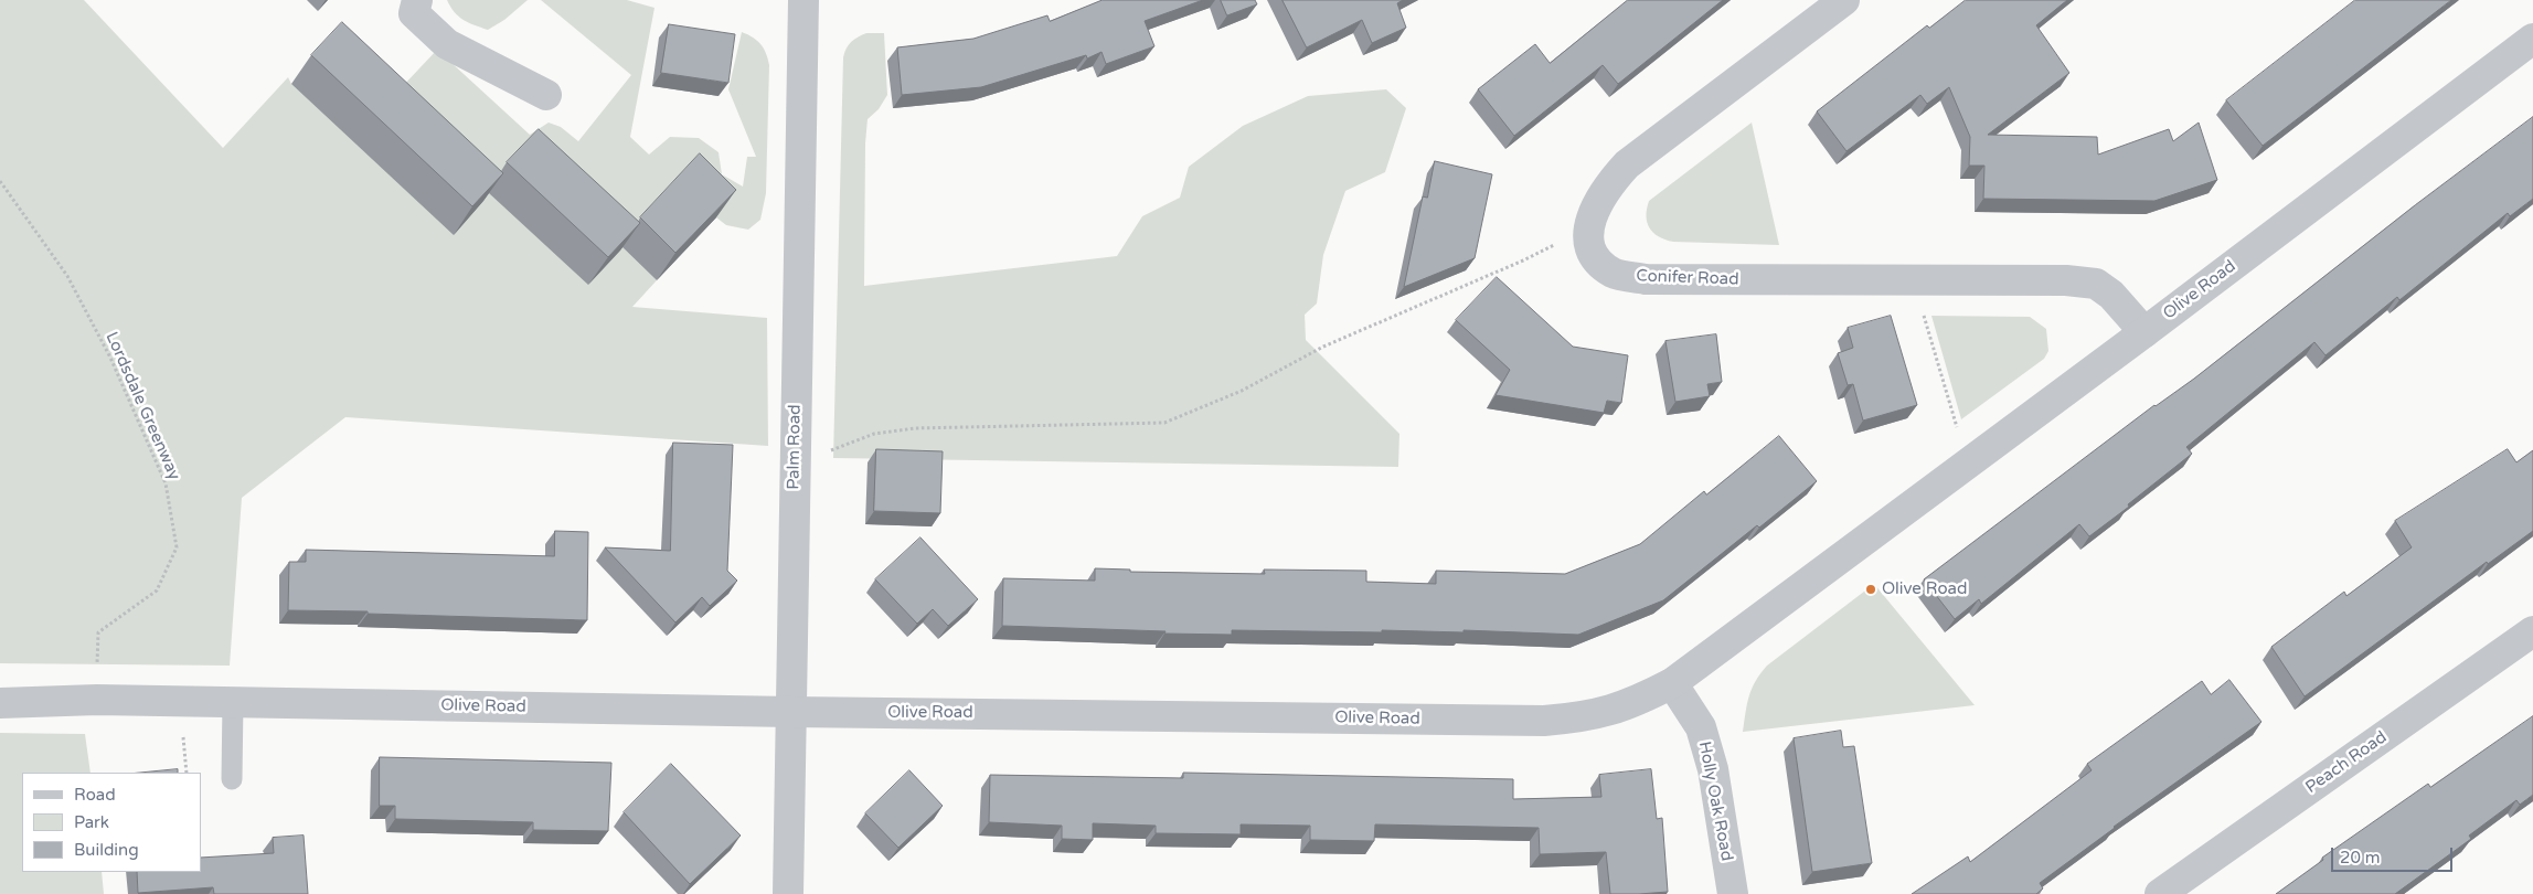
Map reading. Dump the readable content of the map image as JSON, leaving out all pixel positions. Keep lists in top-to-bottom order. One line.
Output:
{"streets":{"street":["Conifer Road","Olive Road","Palm Road","Peach Road","Holly Oak Road"],"path":["Lordsdale Greenway"]},"crossings":[["Conifer Road","Olive Road"],["Olive Road","Lordsdale Greenway"],["Olive Road","Palm Road"],["Olive Road","Holly Oak Road"]],"places":["Olive Road"],"legend":["Road","Park","Building"],"scale_bar":"20 m"}
